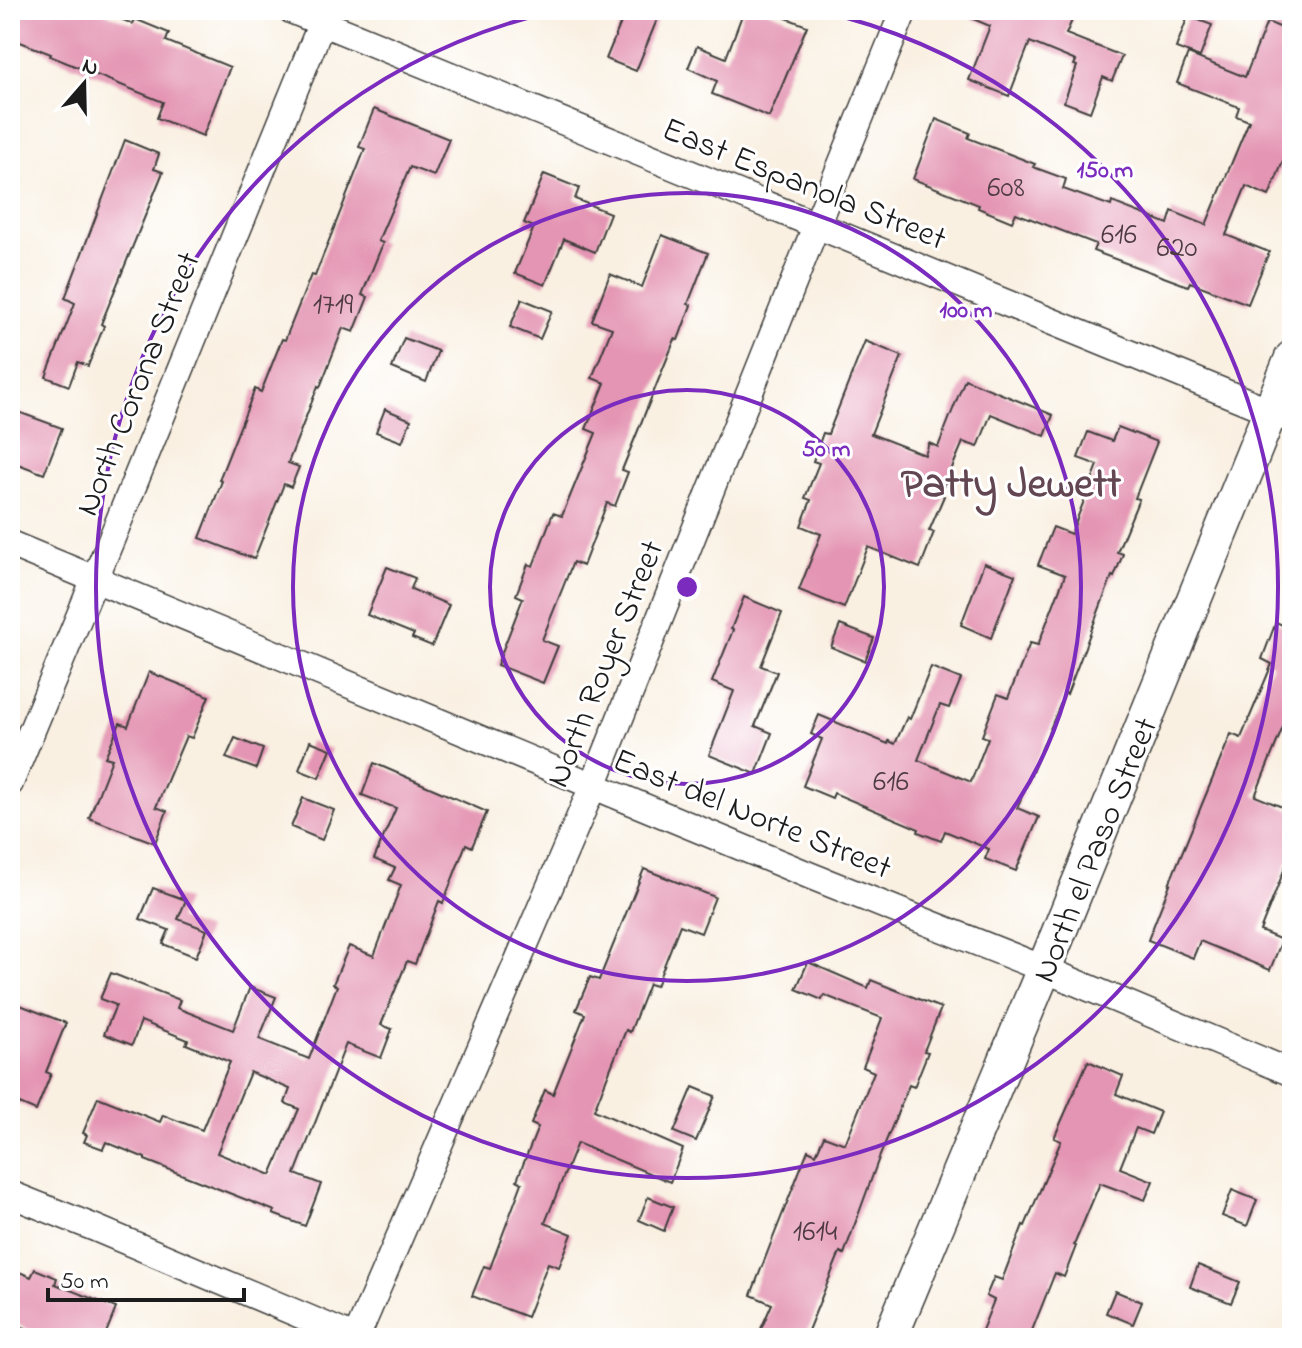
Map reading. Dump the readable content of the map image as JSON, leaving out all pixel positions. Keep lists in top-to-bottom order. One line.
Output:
{"streets":{"street":["East Espanola Street","North Corona Street","North Royer Street","East del Norte Street","North el Paso Street"]},"crossings":[["East Espanola Street","North Corona Street"],["East Espanola Street","North Royer Street"],["East Espanola Street","North el Paso Street"],["North Corona Street","East del Norte Street"],["North Royer Street","East del Norte Street"],["East del Norte Street","North el Paso Street"]],"districts":["Patty Jewett"],"house_numbers":["608","616","620","1719","616","1614"],"scale_bar":"50 m","north":"top","rings":["150 m","100 m","50 m"]}
